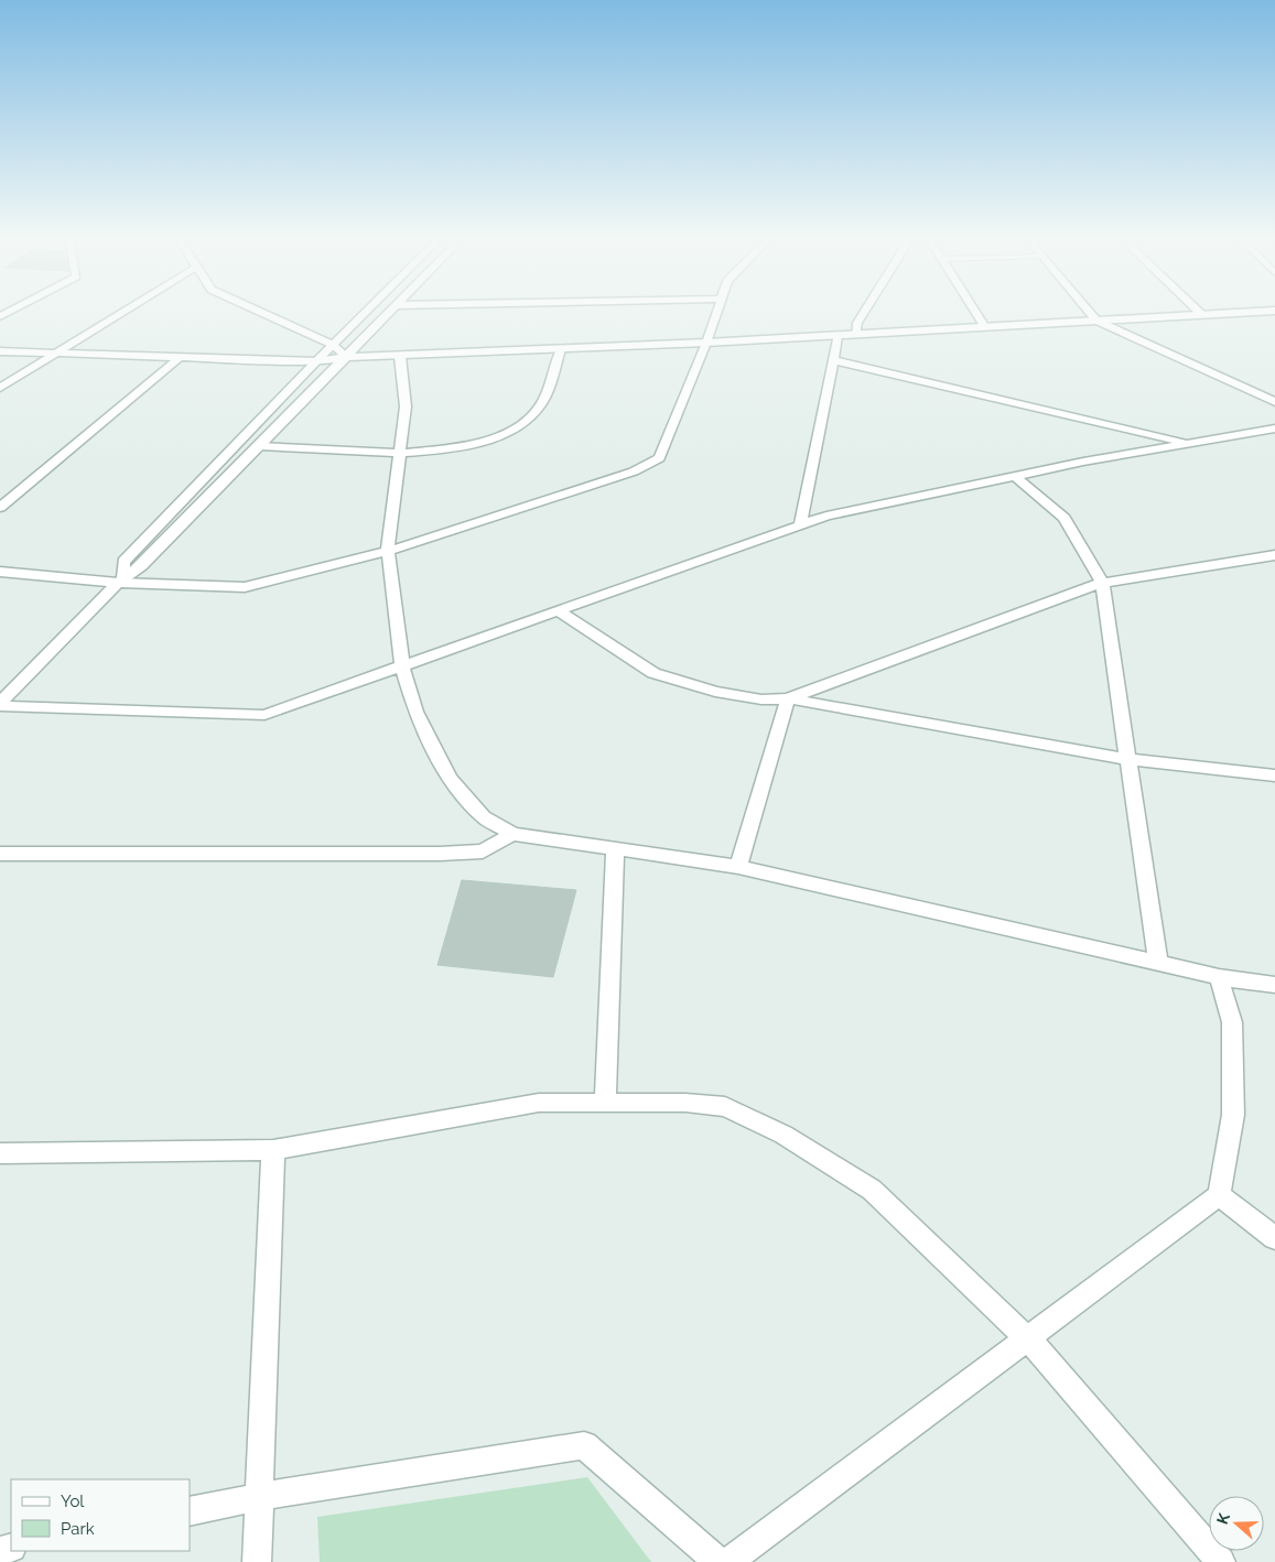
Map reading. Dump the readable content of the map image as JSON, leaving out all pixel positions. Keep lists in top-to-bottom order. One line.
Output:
{"legend":["Yol","Park"],"north":"left"}
